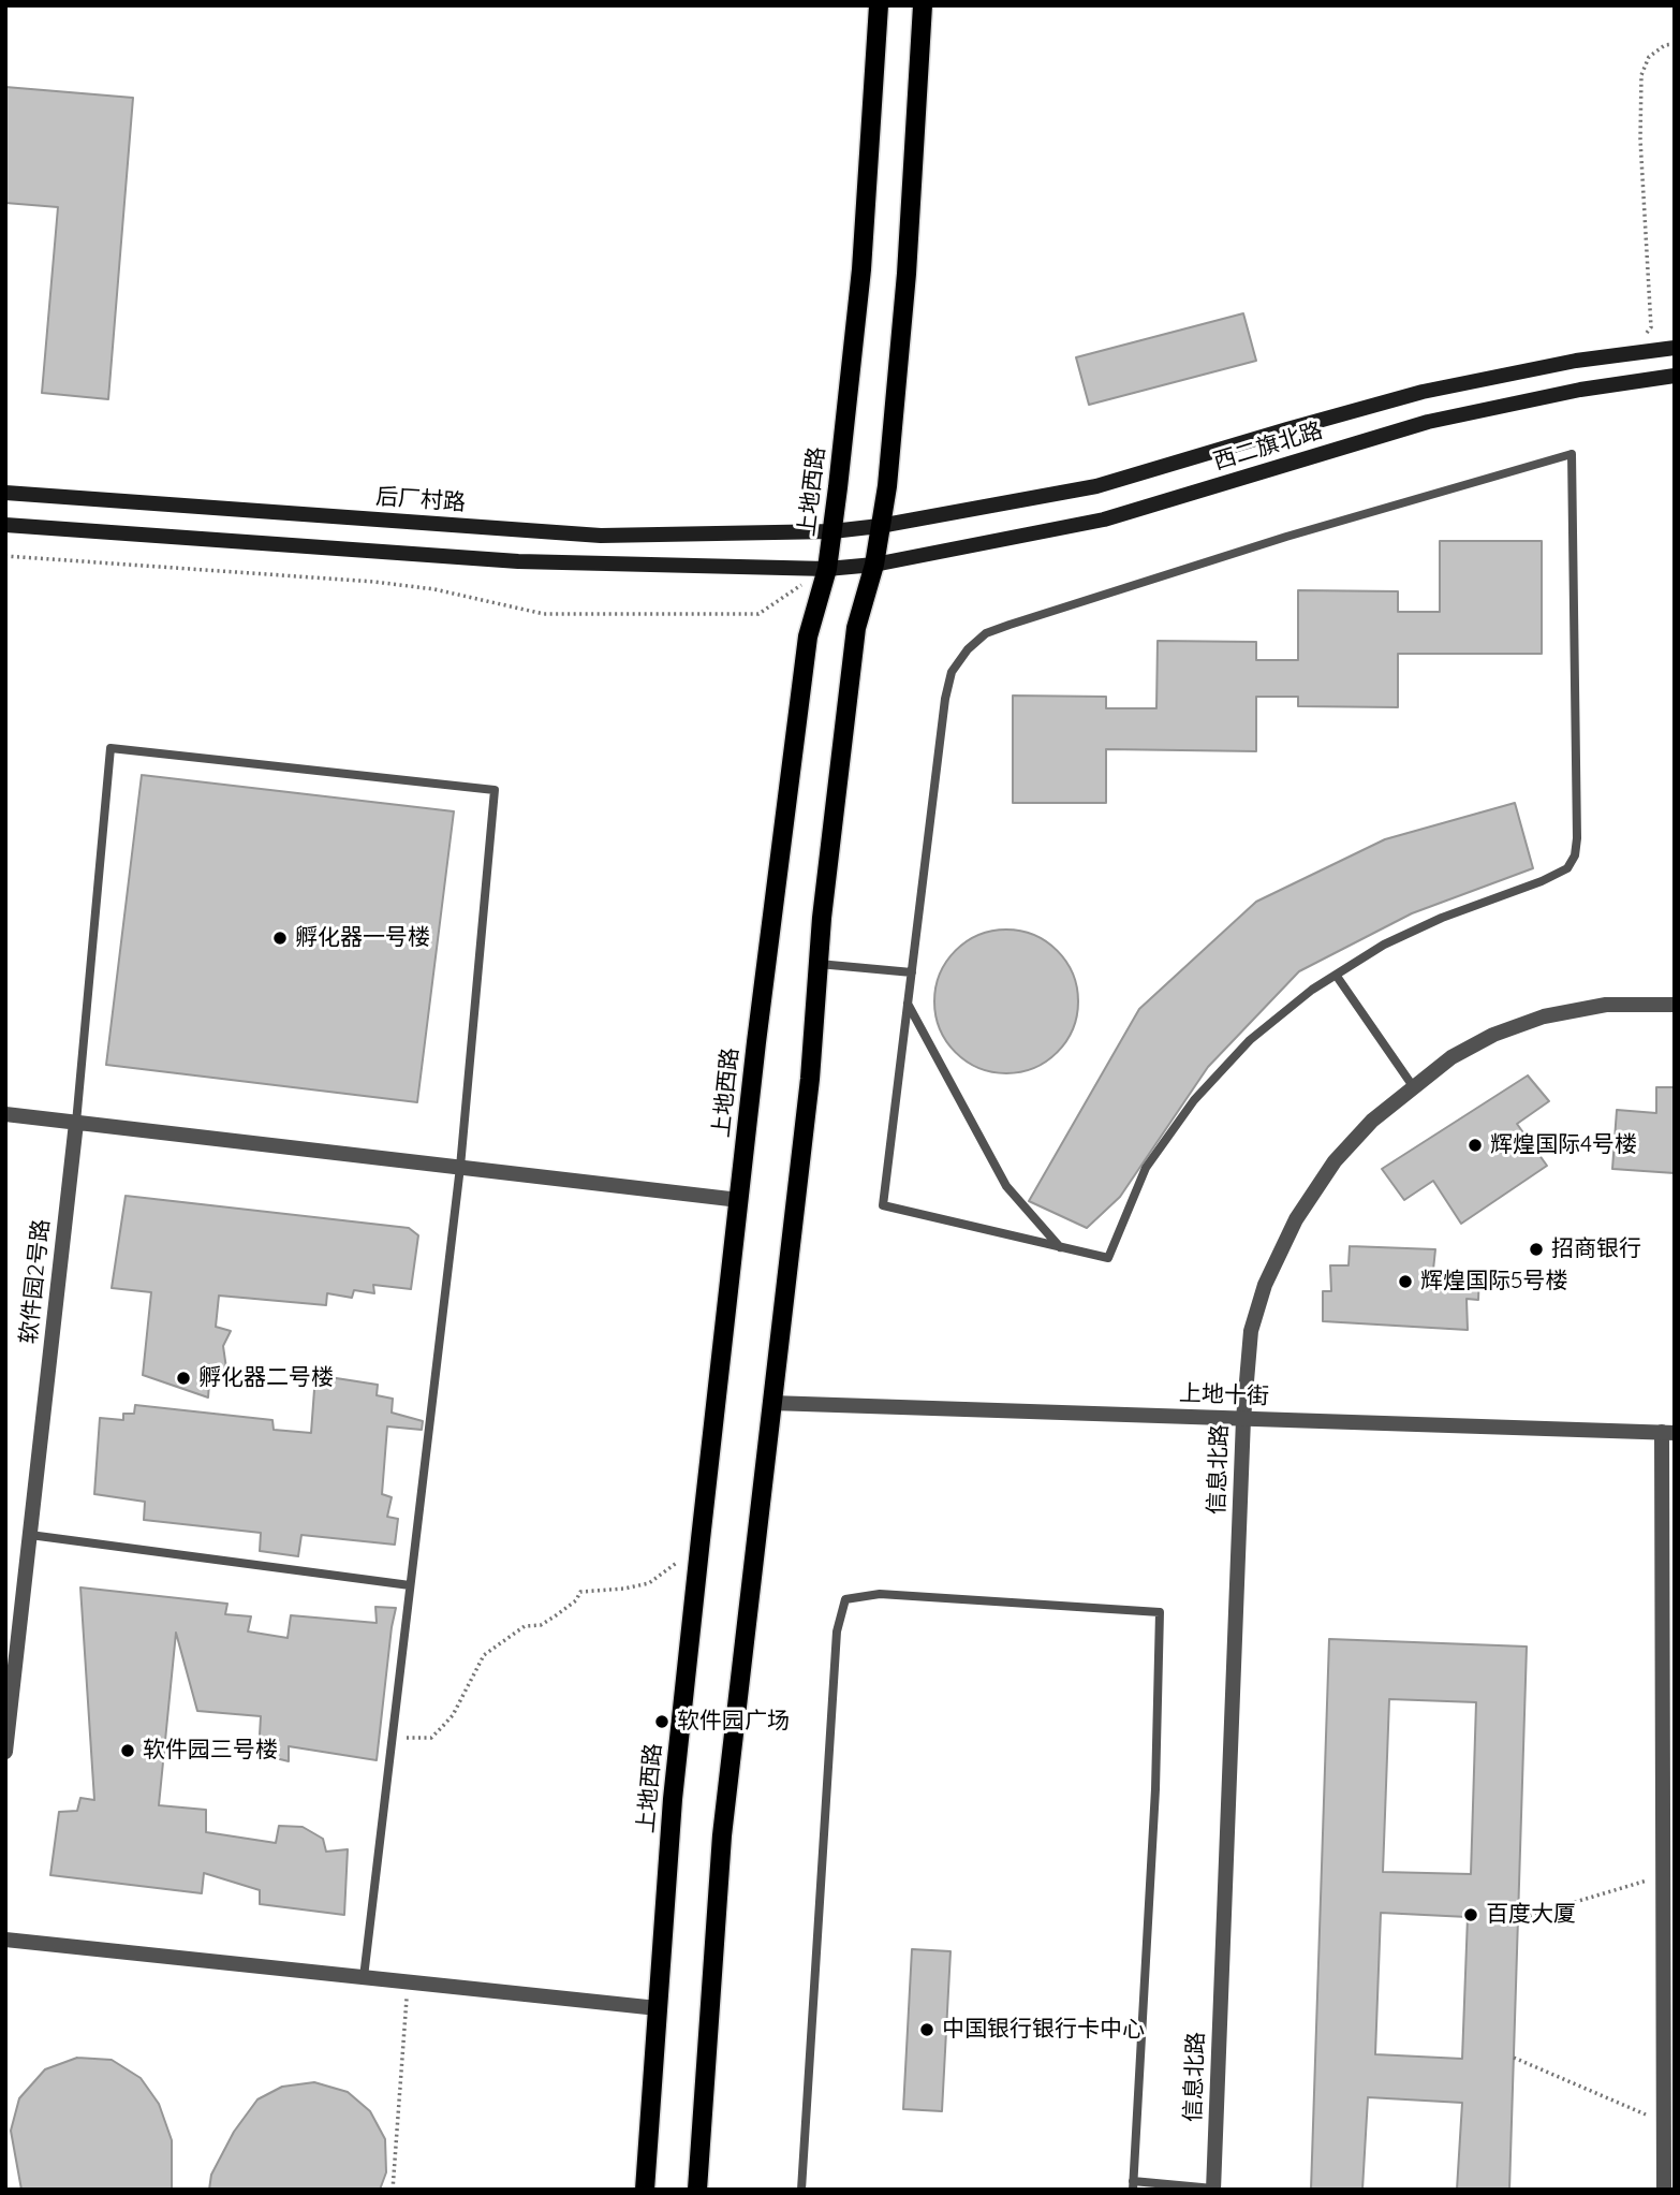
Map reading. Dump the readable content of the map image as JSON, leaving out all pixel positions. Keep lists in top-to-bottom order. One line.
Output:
{"streets":{"main road":["西二旗北路","上地西路","后厂村路"],"street":["软件园2号路","上地十街","信息北路"]},"crossings":[["西二旗北路","上地西路"],["西二旗北路","后厂村路"],["上地西路","后厂村路"],["上地十街","信息北路"]],"places":["孵化器一号楼","辉煌国际4号楼","招商银行","辉煌国际5号楼","孵化器二号楼","软件园广场","软件园三号楼","百度大厦","中国银行银行卡中心"]}
